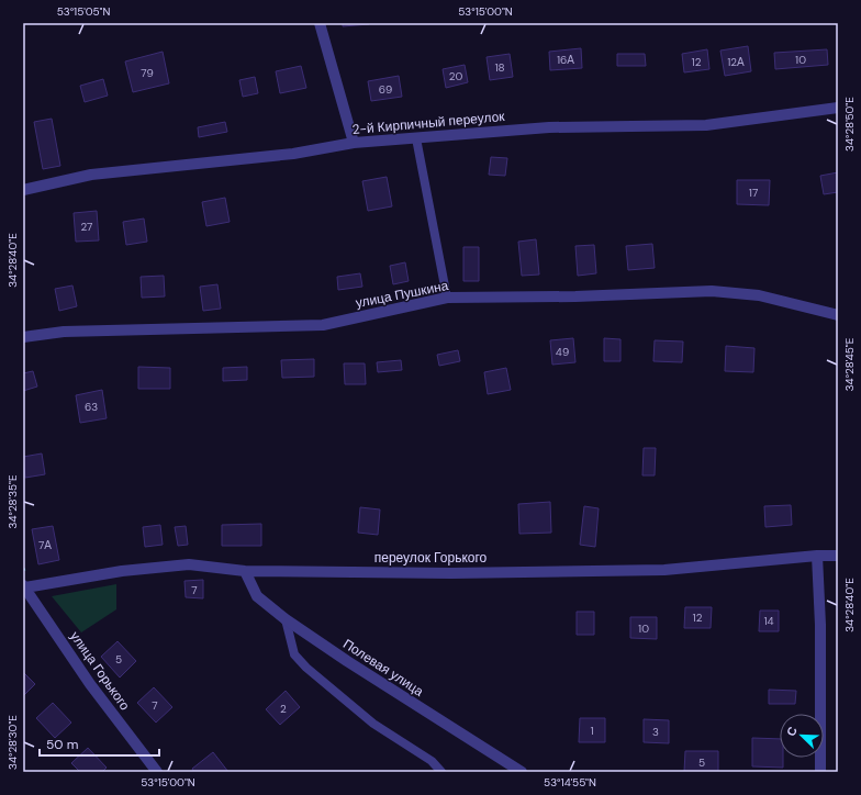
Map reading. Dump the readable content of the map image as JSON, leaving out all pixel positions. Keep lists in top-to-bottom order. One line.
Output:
{"streets":{"street":["2-й Кирпичный переулок","улица Пушкина","переулок Горького","Полевая улица","улица Горького"]},"crossings":[["переулок Горького","Полевая улица"],["переулок Горького","улица Горького"]],"house_numbers":["16А","10","12","12А","18","79","20","69","17","27","49","63","7А","7","12","14","10","5","7","2","1","3","5"],"scale_bar":"50 m","north":"top left","coordinates":["53°15'05\"N","53°15'00\"N","34°28'50\"E","34°28'40\"E","34°28'45\"E","34°28'35\"E","34°28'30\"E","53°14'55\"N"]}
